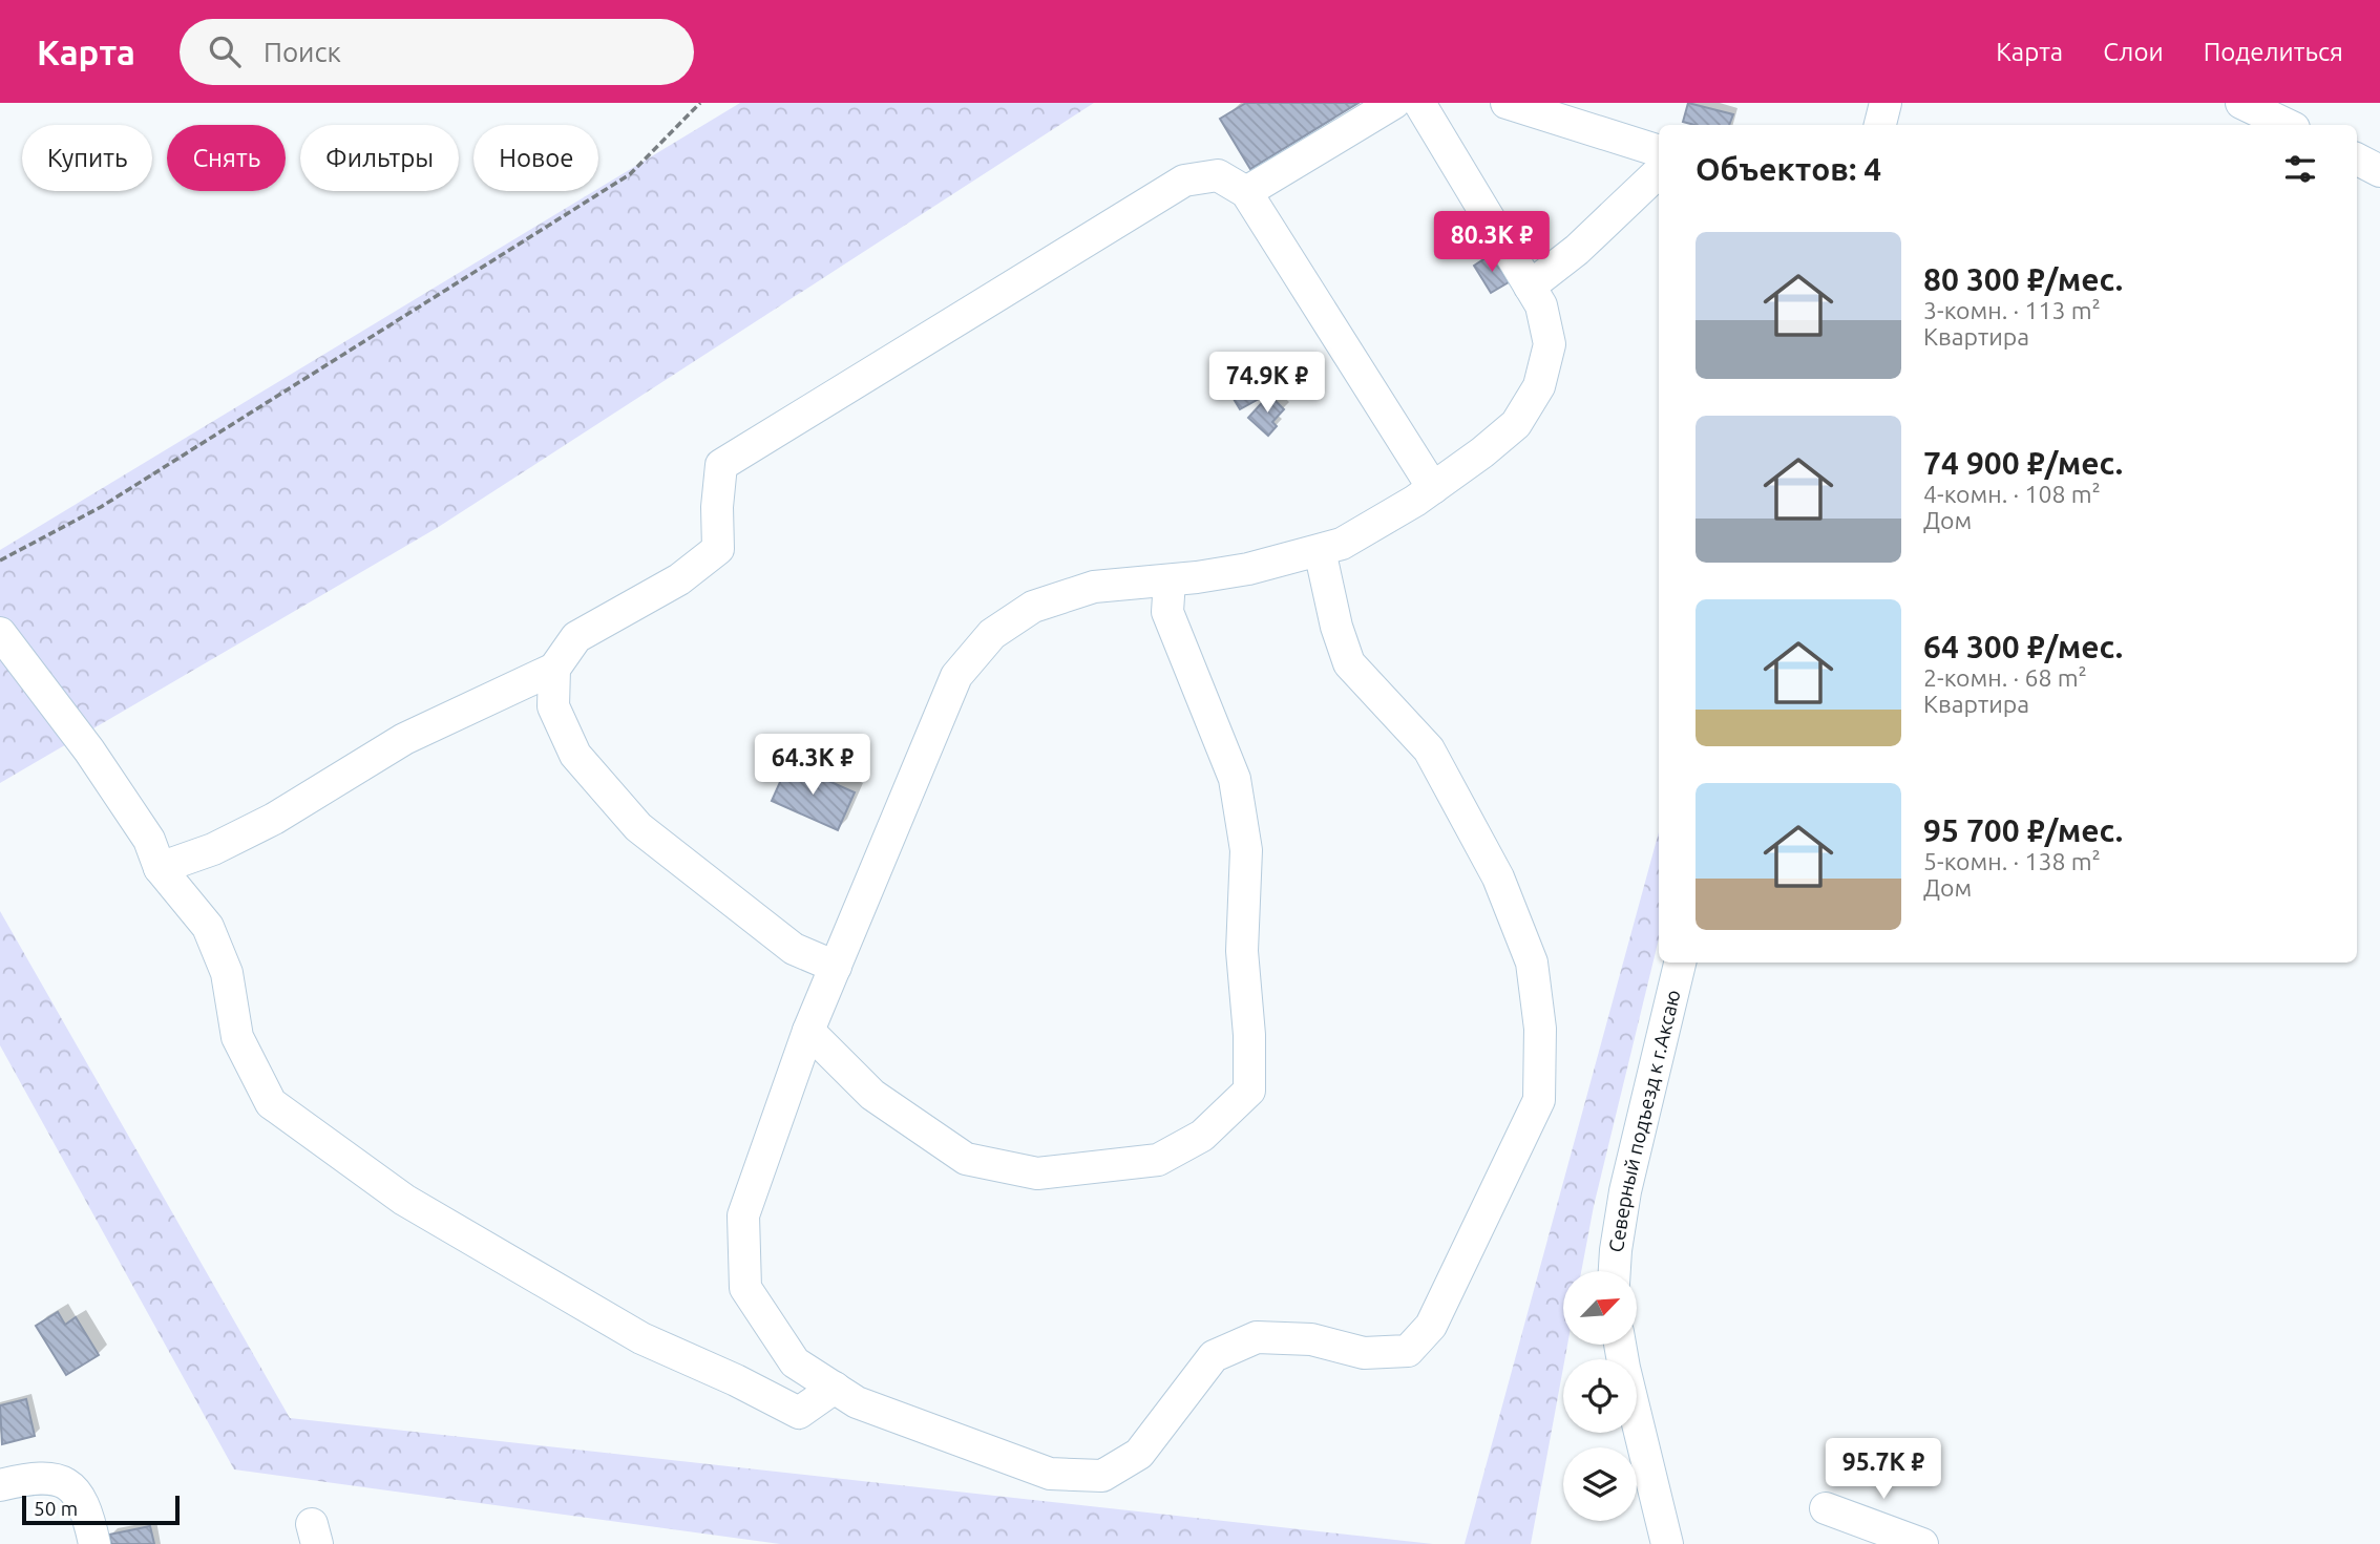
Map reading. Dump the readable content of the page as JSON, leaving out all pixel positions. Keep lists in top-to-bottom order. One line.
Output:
{"streets":{"street":["Северный подъезд к г.Аксаю"]},"scale_bar":"50 m","north":"top right","page":{"header":"Карта","search":"Поиск","nav":["Карта","Слои","Поделиться"],"chip":["Купить","Снять","Фильтры","Новое"],"heading":"Объектов: 4","price":["80.3K ₽","74.9K ₽","64.3K ₽","95.7K ₽"],"list":[{"name":"80 300 ₽/мес.","note":"3-комн. · 113 m² · Квартира"},{"name":"74 900 ₽/мес.","note":"4-комн. · 108 m² · Дом"},{"name":"64 300 ₽/мес.","note":"2-комн. · 68 m² · Квартира"},{"name":"95 700 ₽/мес.","note":"5-комн. · 138 m² · Дом"}],"scale":"50 m"}}
